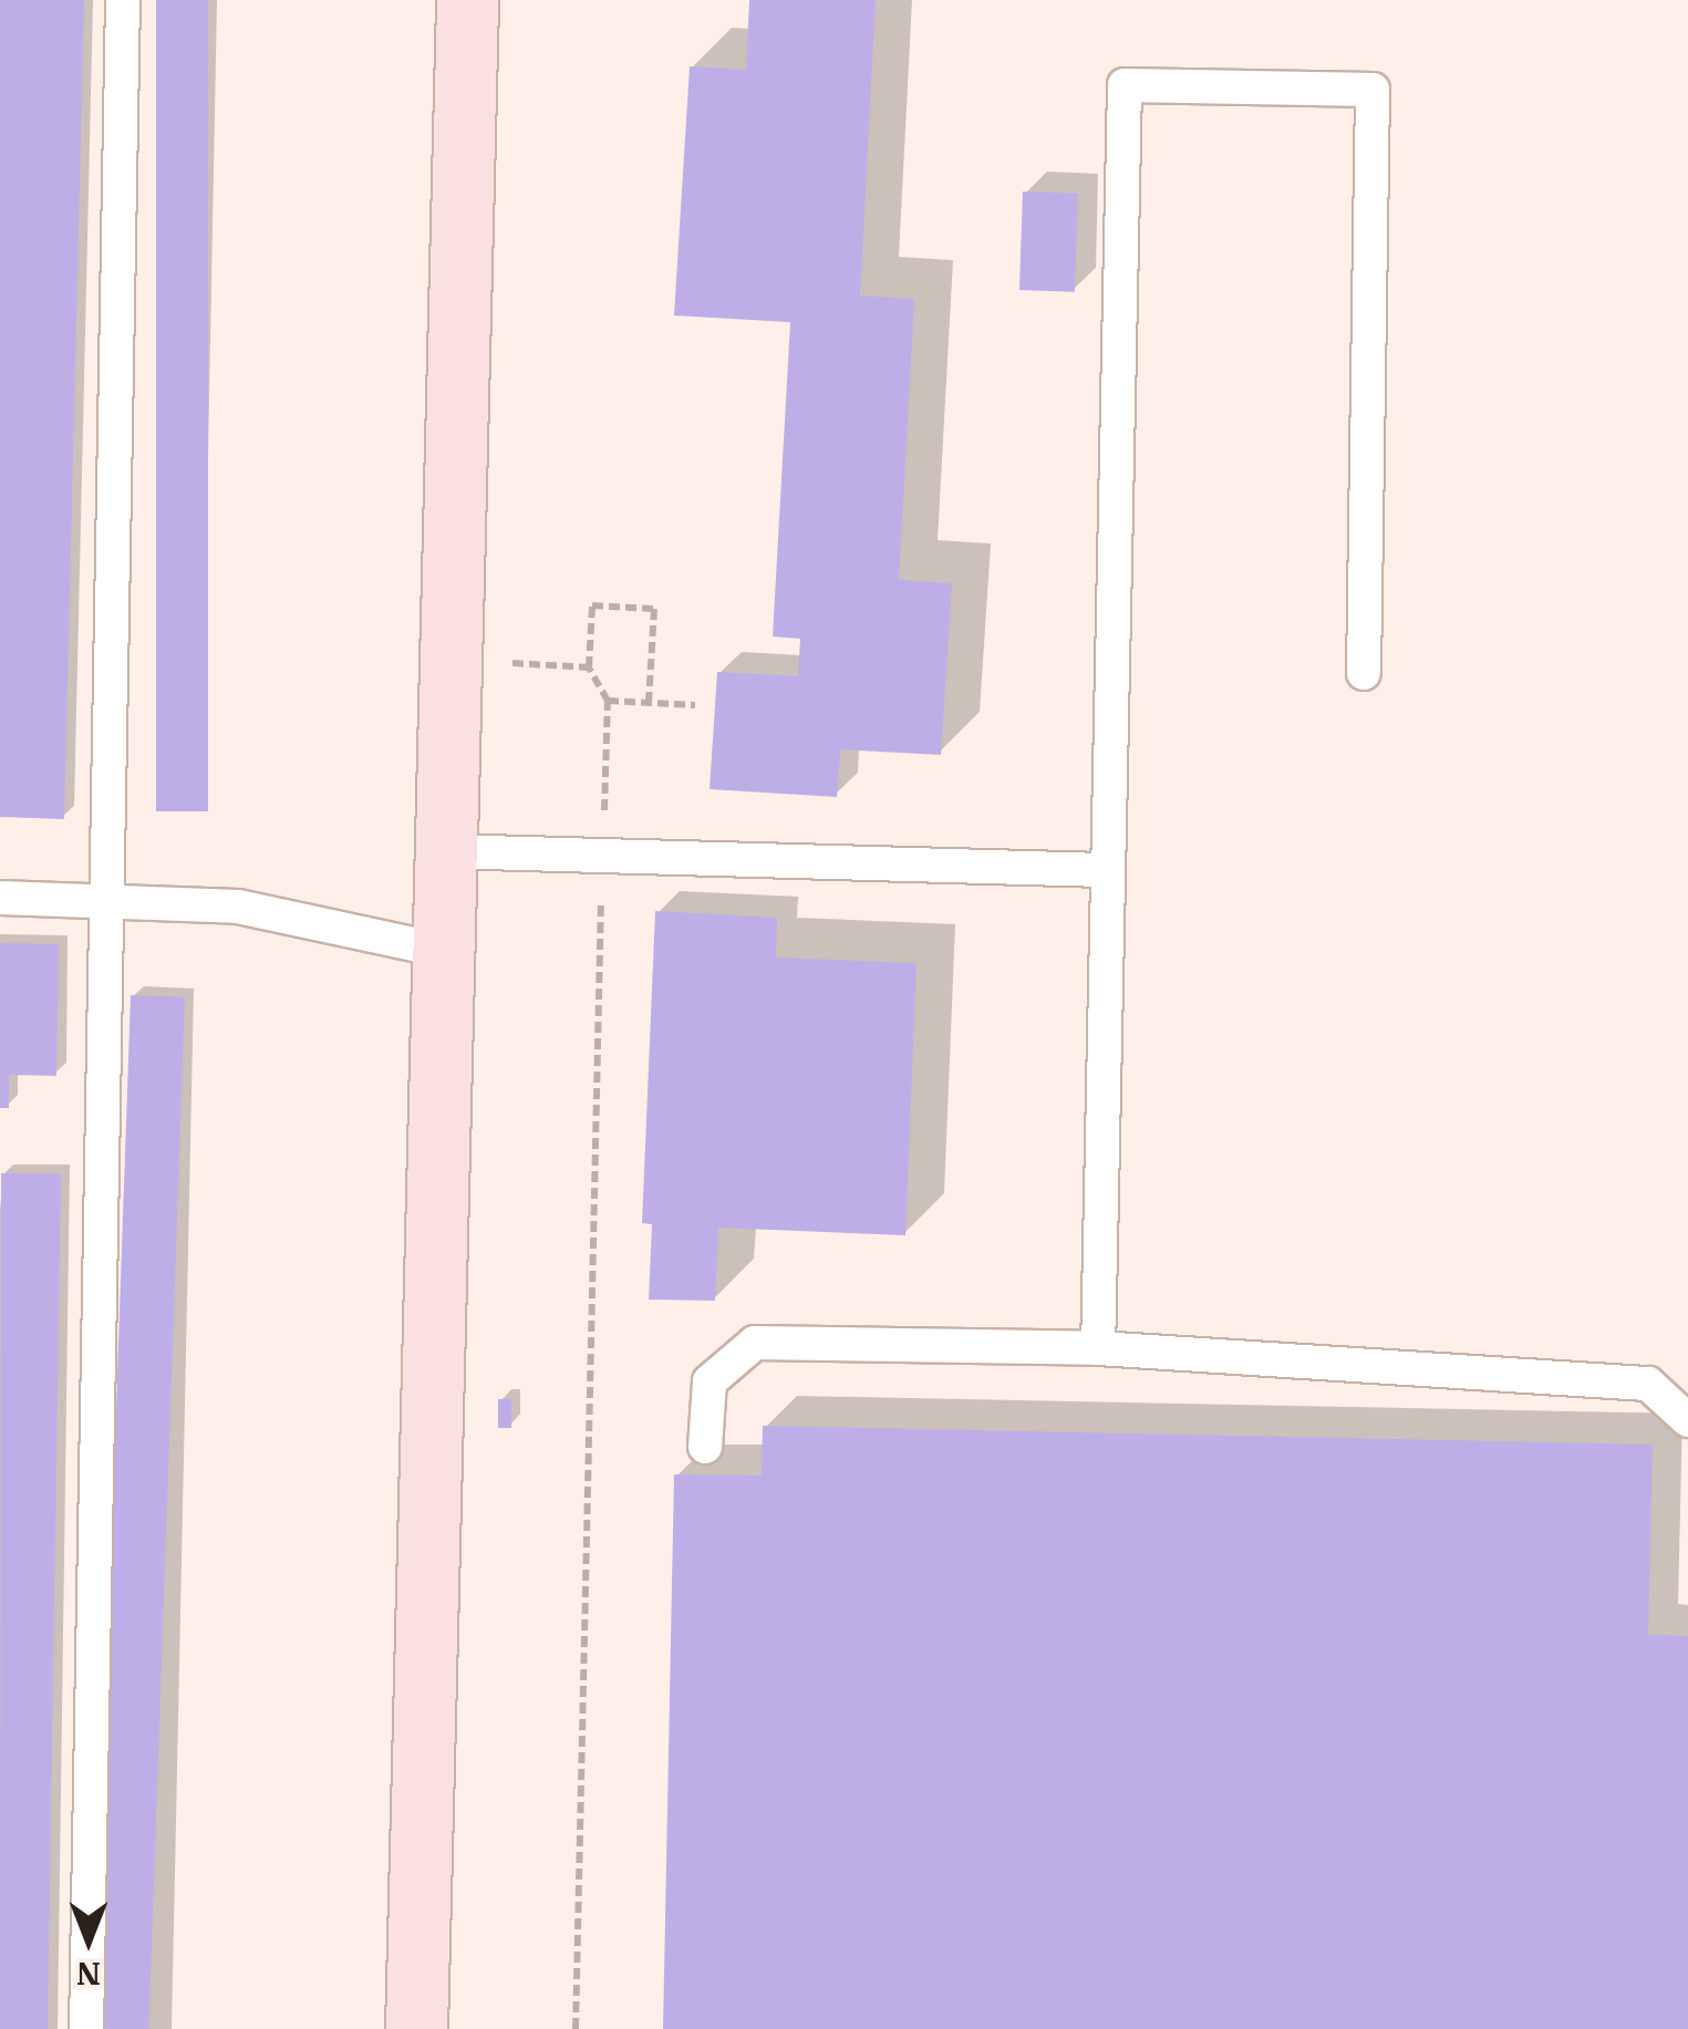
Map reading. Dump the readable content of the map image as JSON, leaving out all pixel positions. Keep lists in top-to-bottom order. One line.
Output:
{"north":"bottom"}
